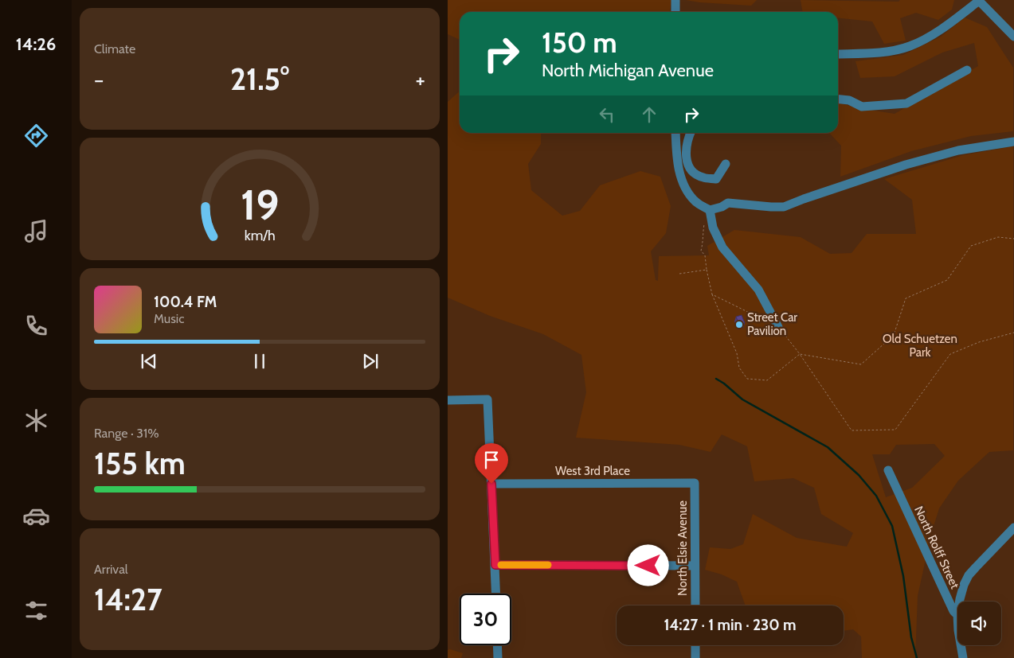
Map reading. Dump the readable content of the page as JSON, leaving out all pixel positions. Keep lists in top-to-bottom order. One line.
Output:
{"streets":{"street":["West 3rd Place","North Rolff Street","North Elsie Avenue"]},"crossings":[["West 3rd Place","North Elsie Avenue"]],"parks":["Old Schuetzen Park"],"places":["Street Car Pavilion"],"page":{"tabs":"14:26","tile":["Climate",["Range · 31%","155 km"],["Arrival","14:27"]],"turn":["150 m","North Michigan Avenue"],"heat":["−","21.5°","+"],"song":["100.4 FM","Music"],"limit":"30","trip":"14:27 · 1 min · 230 m","gauge":["19","km/h"]}}
